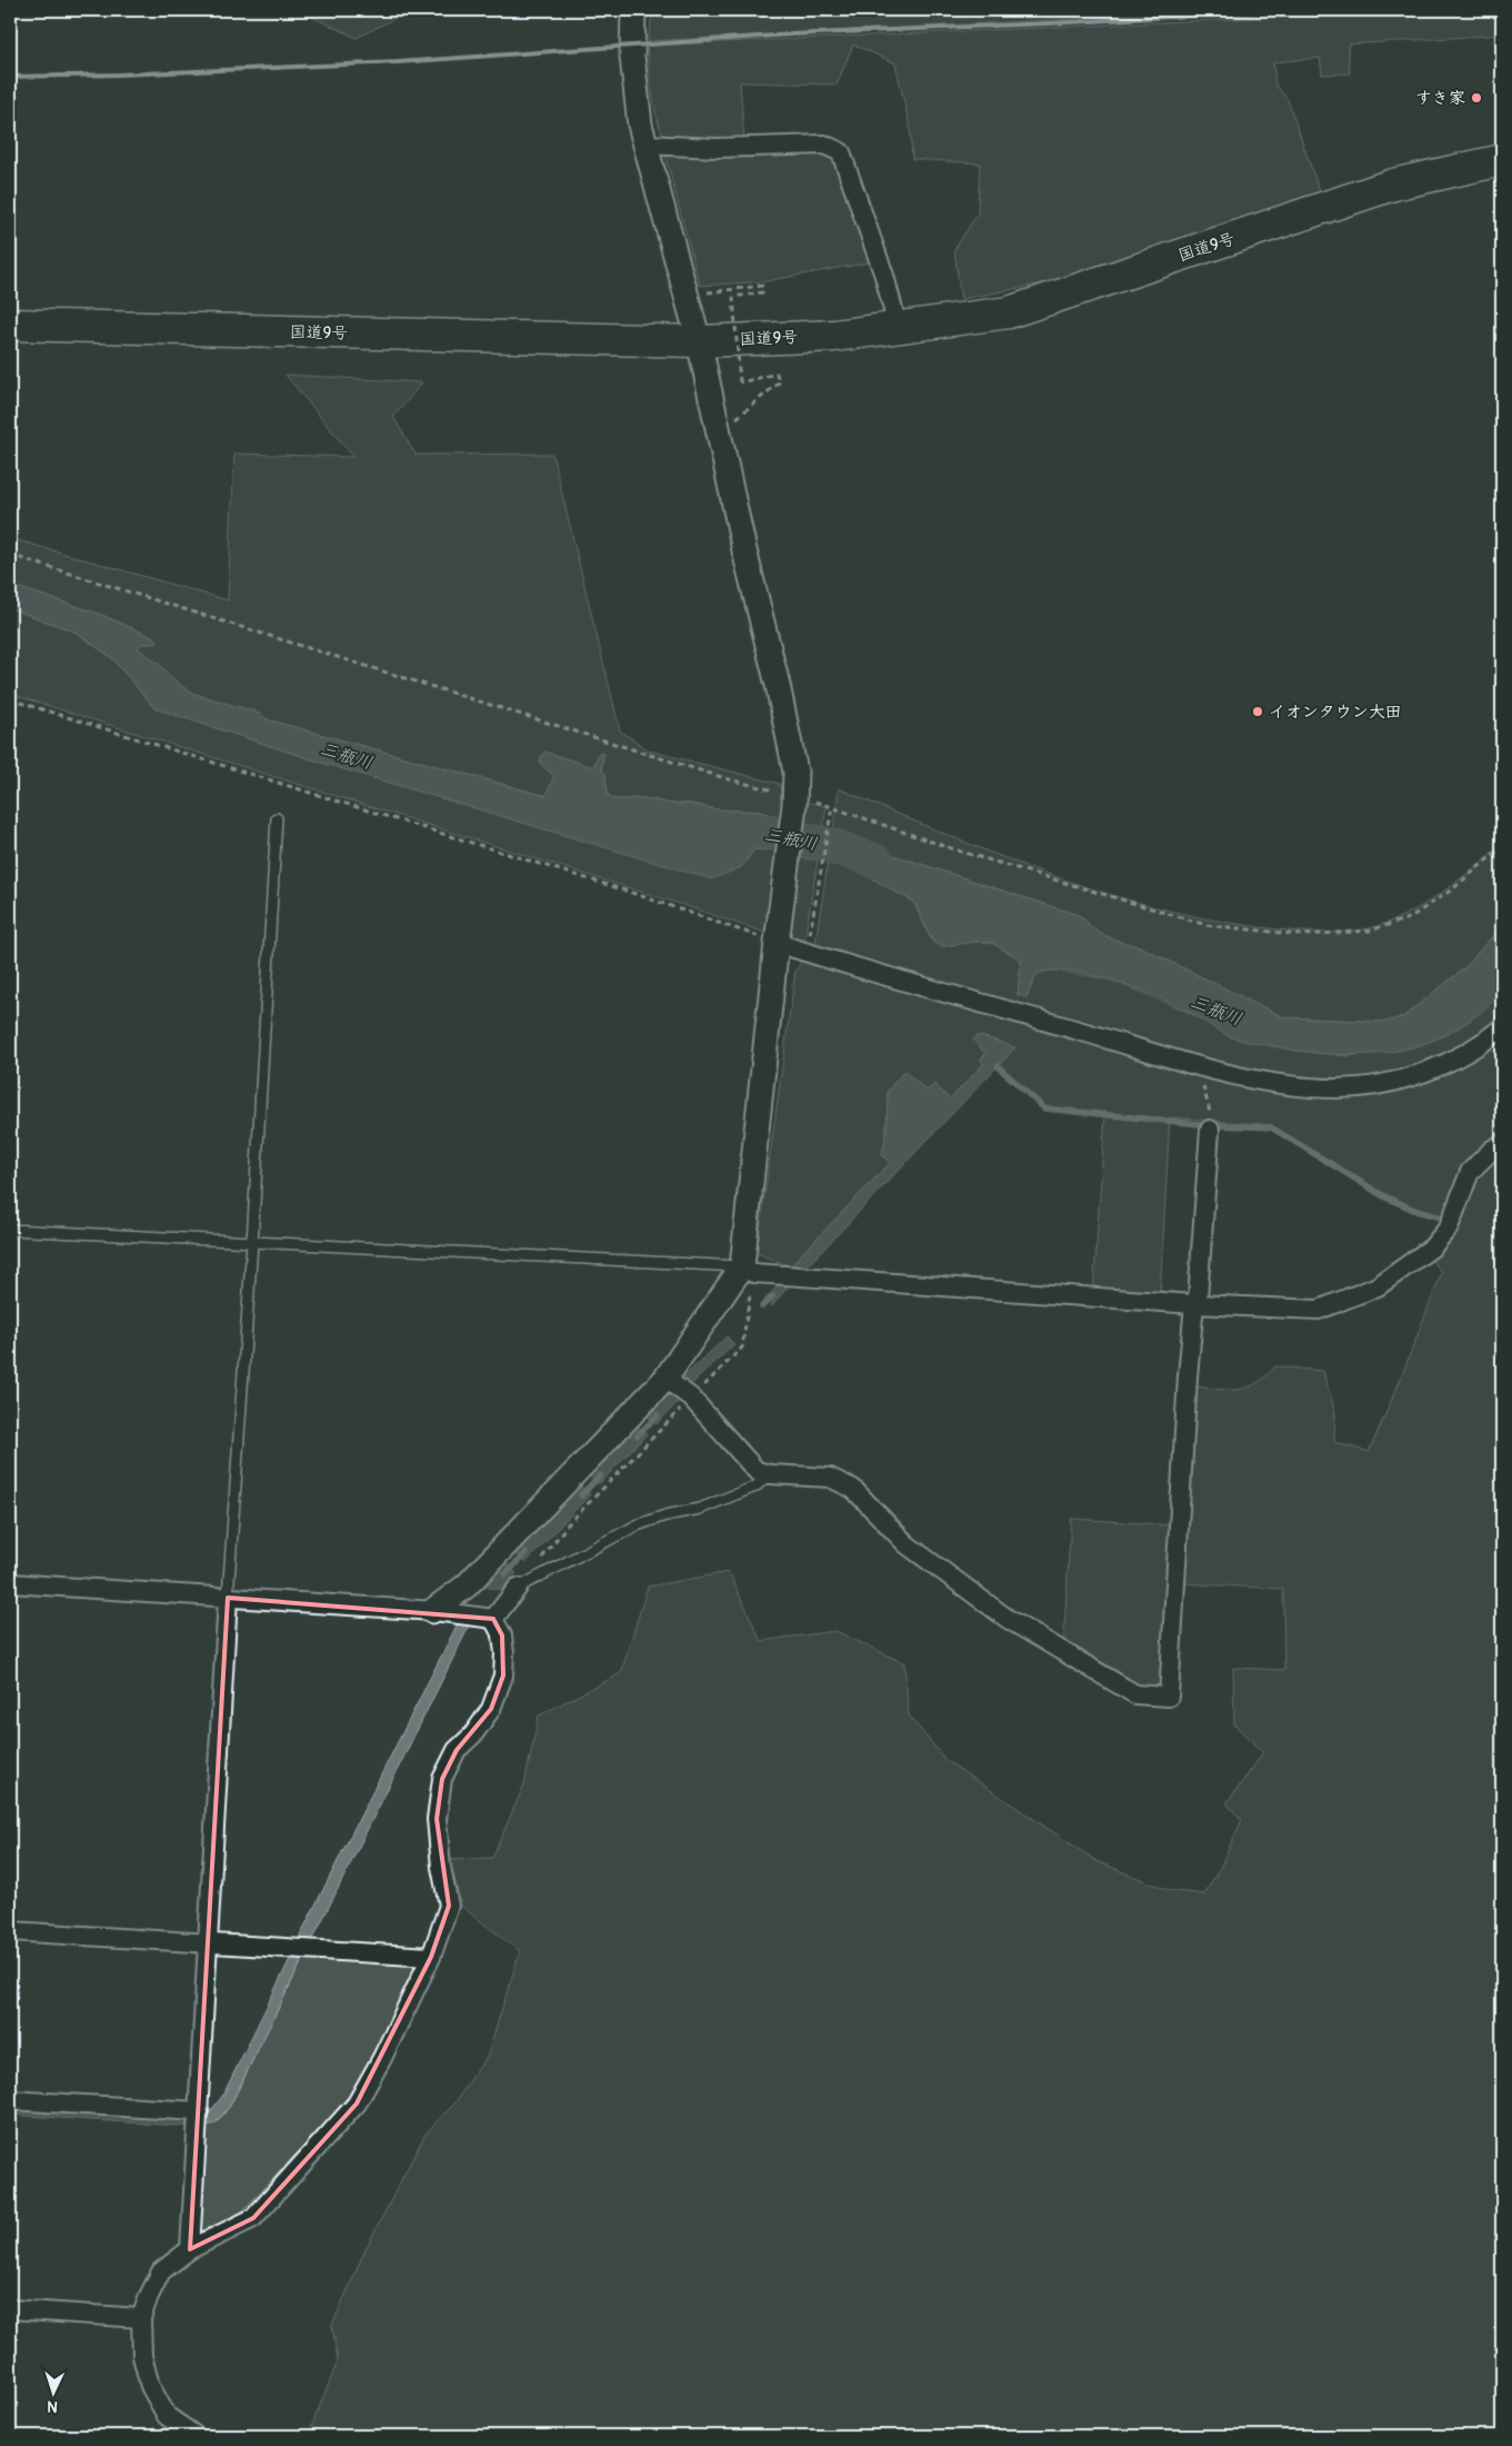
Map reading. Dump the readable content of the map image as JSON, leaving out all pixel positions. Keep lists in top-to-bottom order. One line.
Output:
{"streets":{"highway":["国道9号"]},"water":["三瓶川"],"places":["すき家","イオンタウン大田"],"north":"bottom"}
